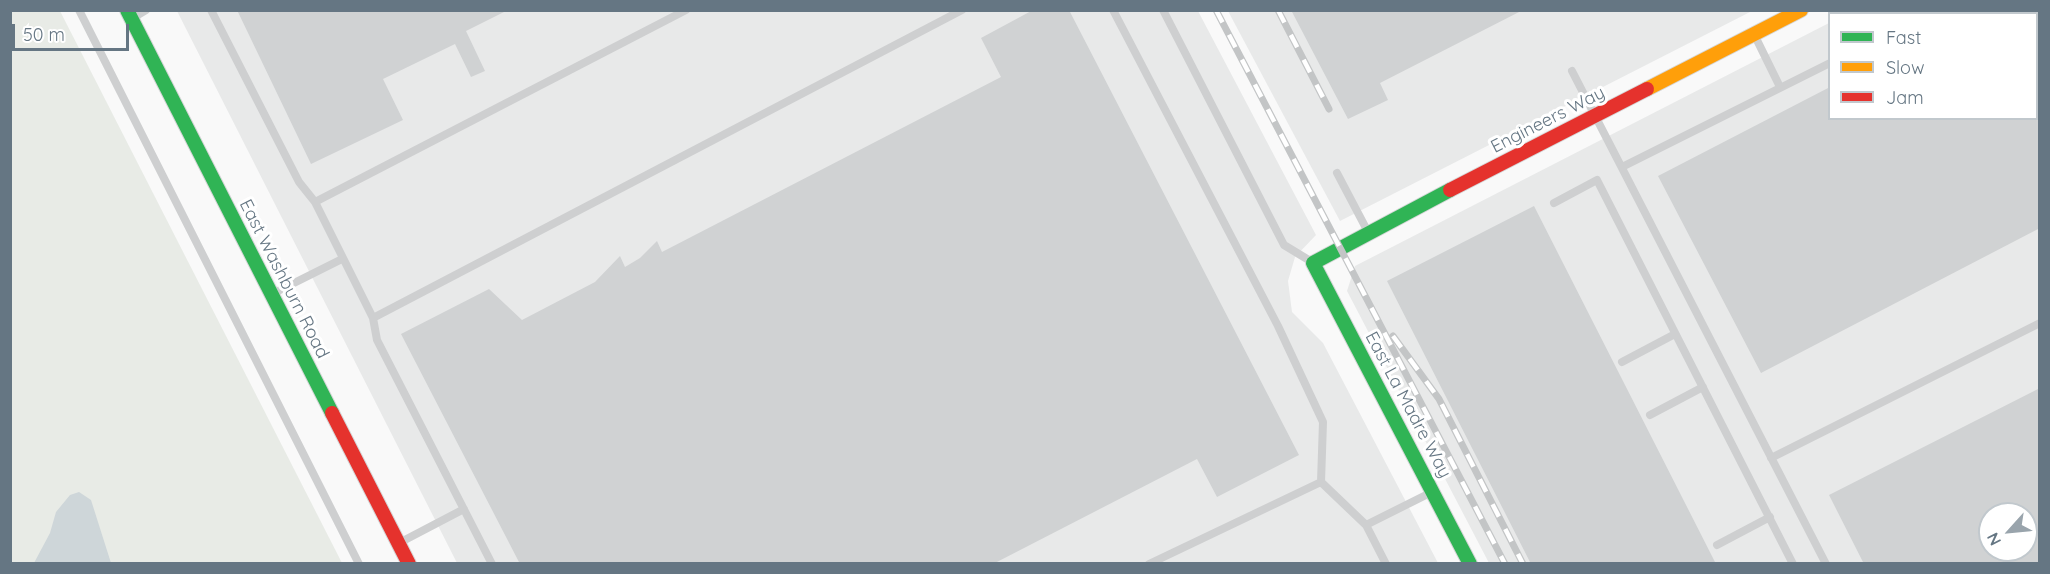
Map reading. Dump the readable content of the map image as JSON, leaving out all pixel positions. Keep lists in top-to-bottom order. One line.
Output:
{"streets":{"street":["Engineers Way","East Washburn Road","East La Madre Way"]},"crossings":[["Engineers Way","East La Madre Way"]],"legend":["Fast","Slow","Jam"],"scale_bar":"50 m","north":"bottom left"}
